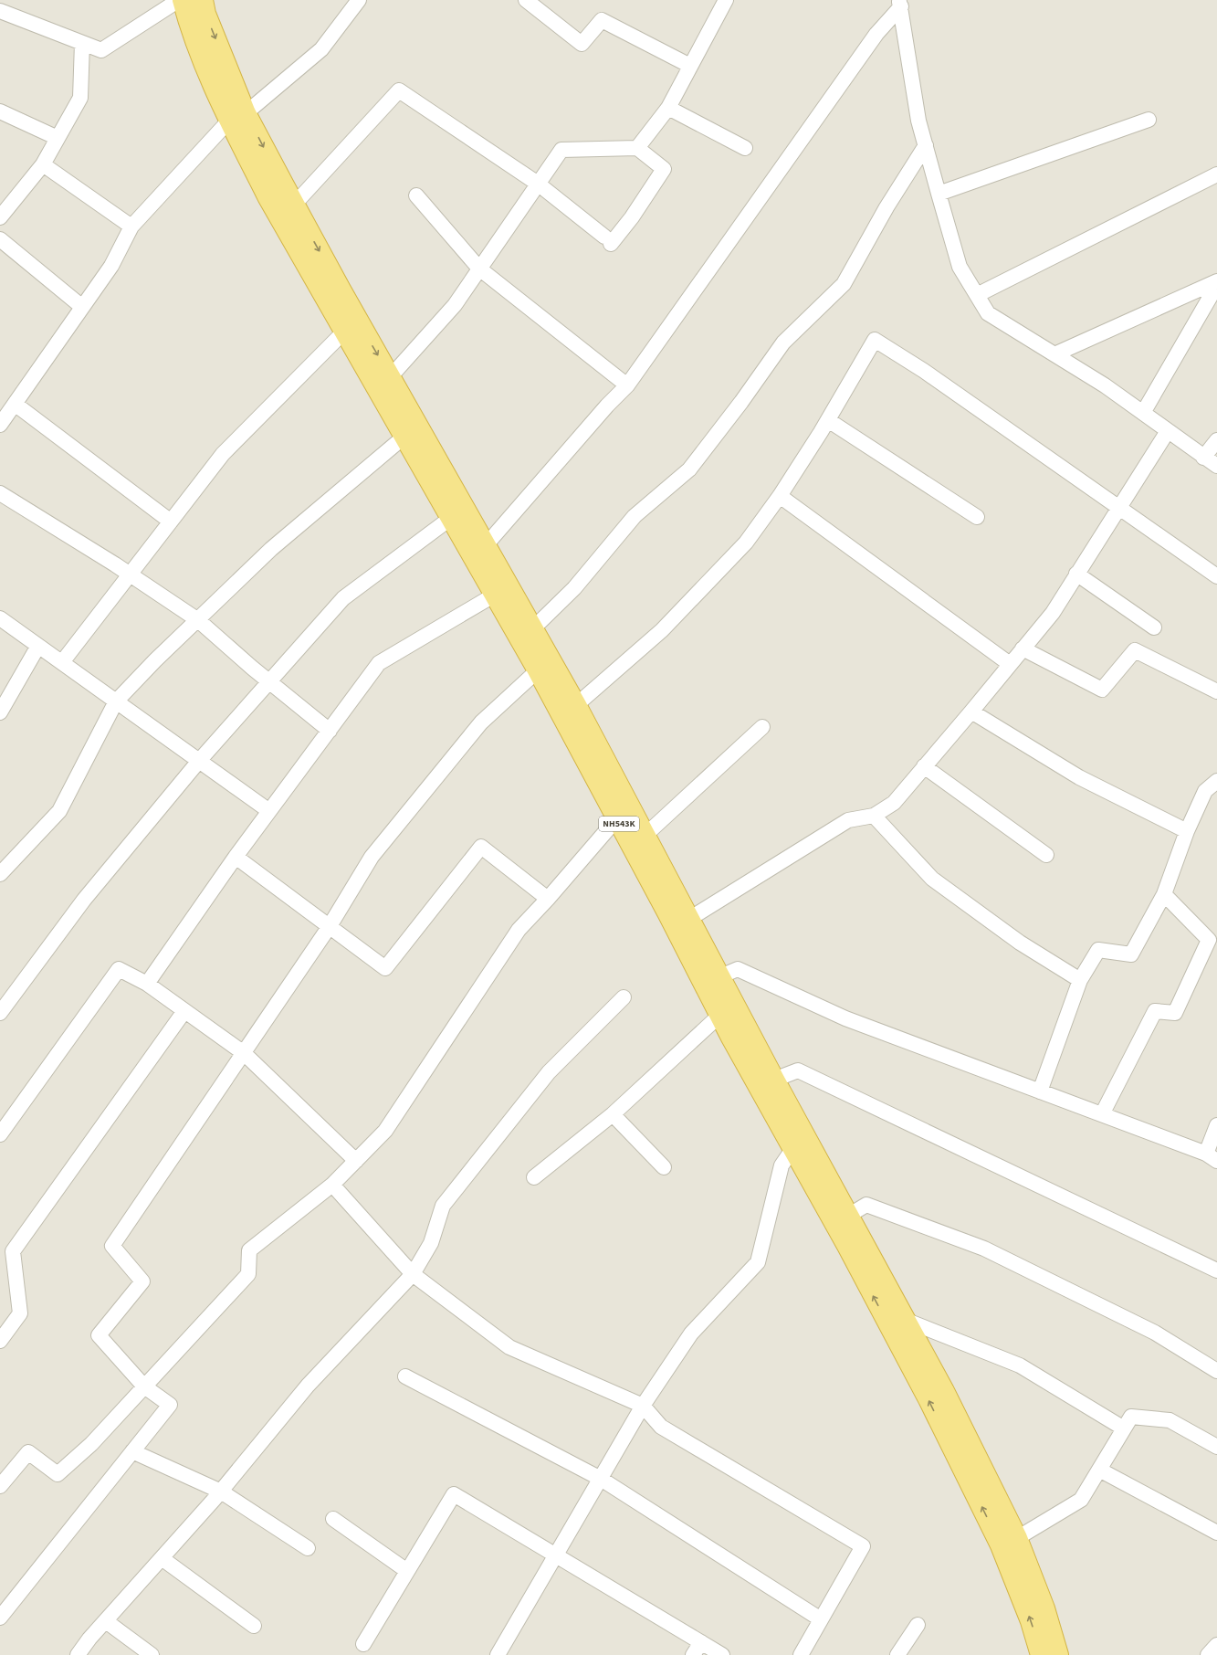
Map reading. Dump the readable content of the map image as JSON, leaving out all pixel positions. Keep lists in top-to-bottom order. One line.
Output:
{"streets":{"highway":["NH543K"]}}
